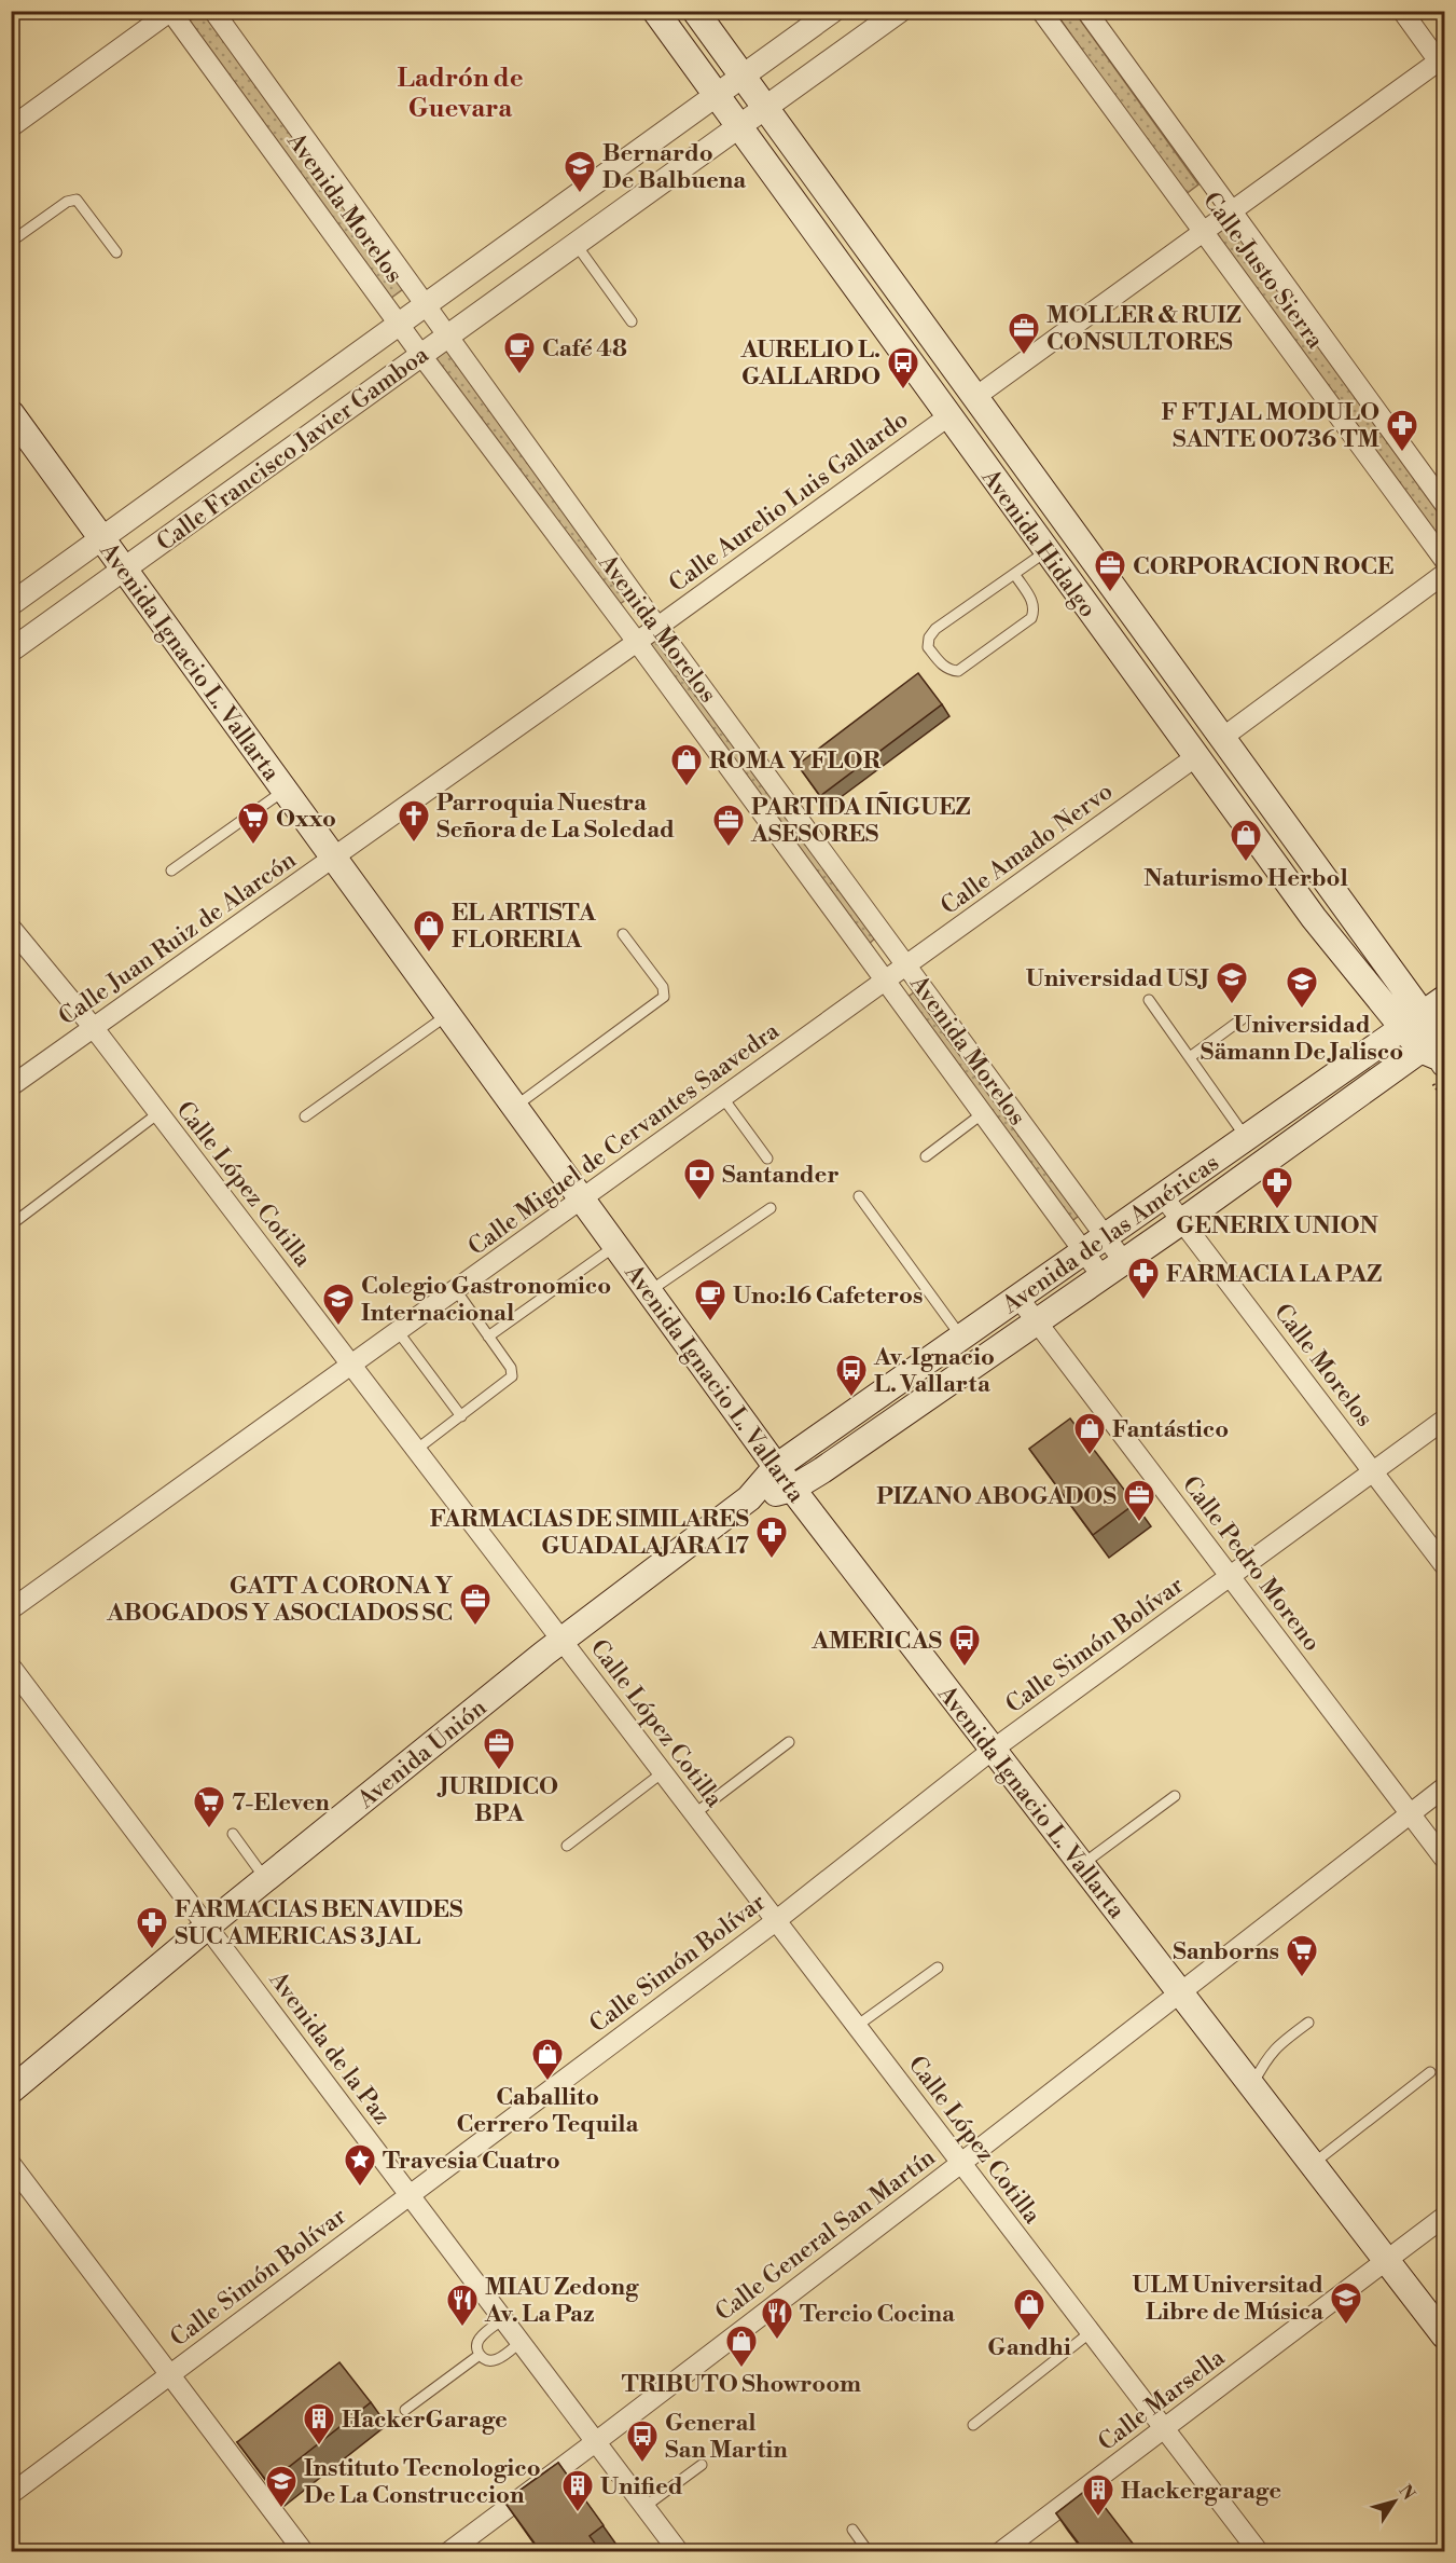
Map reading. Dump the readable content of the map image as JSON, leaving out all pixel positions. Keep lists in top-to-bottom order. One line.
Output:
{"streets":{"main road":["Avenida Hidalgo","Avenida Ignacio L. Vallarta","Avenida de las Américas","Avenida Unión"],"street":["Avenida Morelos","Calle Justo Sierra","Calle Francisco Javier Gamboa","Calle Aurelio Luis Gallardo","Calle Amado Nervo","Calle Juan Ruiz de Alarcón","Calle Miguel de Cervantes Saavedra","Calle López Cotilla","Calle Morelos","Calle Pedro Moreno","Calle Simón Bolívar","Avenida de la Paz","Calle General San Martín","Calle Marsella"]},"crossings":[["Avenida Morelos","Calle Francisco Javier Gamboa"],["Avenida Morelos","Calle Aurelio Luis Gallardo"],["Avenida Morelos","Calle Amado Nervo"],["Avenida Morelos","Calle Juan Ruiz de Alarcón"],["Avenida Morelos","Calle Miguel de Cervantes Saavedra"],["Avenida Morelos","Avenida de las Américas"],["Calle Francisco Javier Gamboa","Avenida Hidalgo"],["Calle Francisco Javier Gamboa","Avenida Ignacio L. Vallarta"],["Calle Aurelio Luis Gallardo","Avenida Hidalgo"],["Calle Aurelio Luis Gallardo","Calle Juan Ruiz de Alarcón"],["Avenida Hidalgo","Calle Amado Nervo"],["Avenida Hidalgo","Avenida de las Américas"],["Avenida Ignacio L. Vallarta","Calle Juan Ruiz de Alarcón"],["Avenida Ignacio L. Vallarta","Calle Miguel de Cervantes Saavedra"],["Avenida Ignacio L. Vallarta","Avenida de las Américas"],["Avenida Ignacio L. Vallarta","Calle Simón Bolívar"],["Avenida Ignacio L. Vallarta","Avenida Unión"],["Avenida Ignacio L. Vallarta","Calle General San Martín"],["Avenida Ignacio L. Vallarta","Calle Marsella"],["Calle Amado Nervo","Calle Miguel de Cervantes Saavedra"],["Calle Juan Ruiz de Alarcón","Calle López Cotilla"],["Calle Miguel de Cervantes Saavedra","Calle López Cotilla"],["Calle López Cotilla","Calle Simón Bolívar"],["Calle López Cotilla","Avenida Unión"],["Calle López Cotilla","Calle General San Martín"],["Calle López Cotilla","Calle Marsella"],["Avenida de las Américas","Calle Morelos"],["Avenida de las Américas","Calle Pedro Moreno"],["Avenida de las Américas","Avenida Unión"],["Calle Morelos","Calle Simón Bolívar"],["Calle Pedro Moreno","Calle Simón Bolívar"],["Calle Pedro Moreno","Calle General San Martín"],["Calle Simón Bolívar","Avenida de la Paz"],["Avenida Unión","Avenida de la Paz"],["Avenida de la Paz","Calle General San Martín"]],"districts":["Ladrón de Guevara"],"places":{"school or university":["Bernardo De Balbuena","Universidad USJ","Universidad Sämann De Jalisco","Colegio Gastronomico Internacional","ULM Universitad Libre de Música","Instituto Tecnologico De La Construccion"],"office":["MOLLER & RUIZ CONSULTORES","CORPORACION ROCE","PARTIDA IÑIGUEZ ASESORES","PIZANO ABOGADOS","GATT A CORONA Y ABOGADOS Y ASOCIADOS SC","JURIDICO BPA"],"cafe":["Café 48","Uno:16 Cafeteros"],"bus stop":["AURELIO L. GALLARDO","Av. Ignacio L. Vallarta","AMERICAS","General San Martin"],"pharmacy":["F FT JAL MODULO SANTE 00736 TM","GENERIX UNION","FARMACIA LA PAZ","FARMACIAS DE SIMILARES GUADALAJARA 17","FARMACIAS BENAVIDES SUC AMERICAS 3 JAL"],"shop":["ROMA Y FLOR","Naturismo Herbol","EL ARTISTA FLORERIA","Fantástico","Caballito Cerrero Tequila","Gandhi","TRIBUTO Showroom"],"church":["Parroquia Nuestra Señora de La Soledad"],"supermarket":["Oxxo","7-Eleven","Sanborns"],"bank":["Santander"],"place":["Travesia Cuatro"],"restaurant":["MIAU Zedong Av. La Paz","Tercio Cocina"],"building":["HackerGarage","Unified","Hackergarage"]},"north":"top right"}
